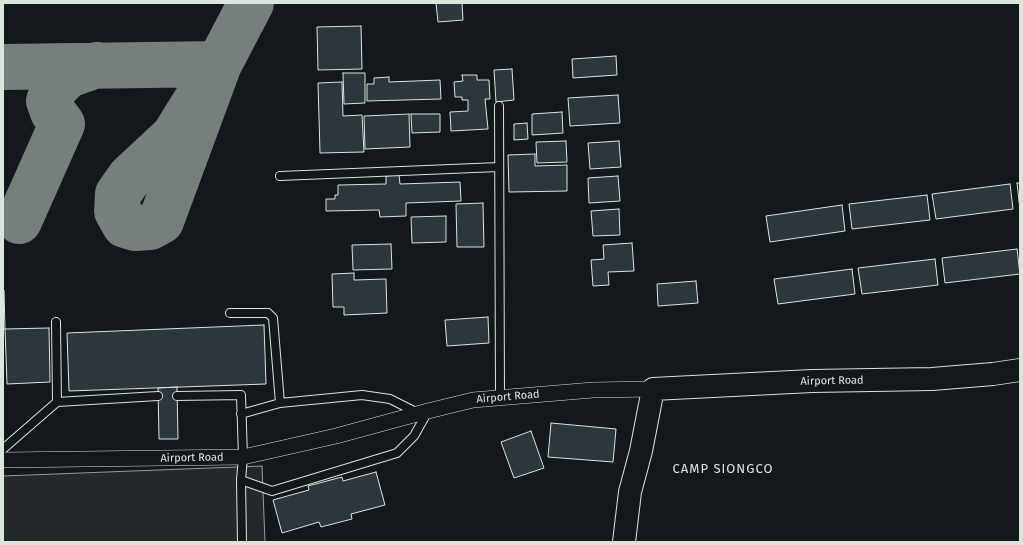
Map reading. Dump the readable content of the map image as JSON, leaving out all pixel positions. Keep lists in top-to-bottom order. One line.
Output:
{"streets":{"street":["Airport Road"]},"districts":["CAMP SIONGCO"]}
